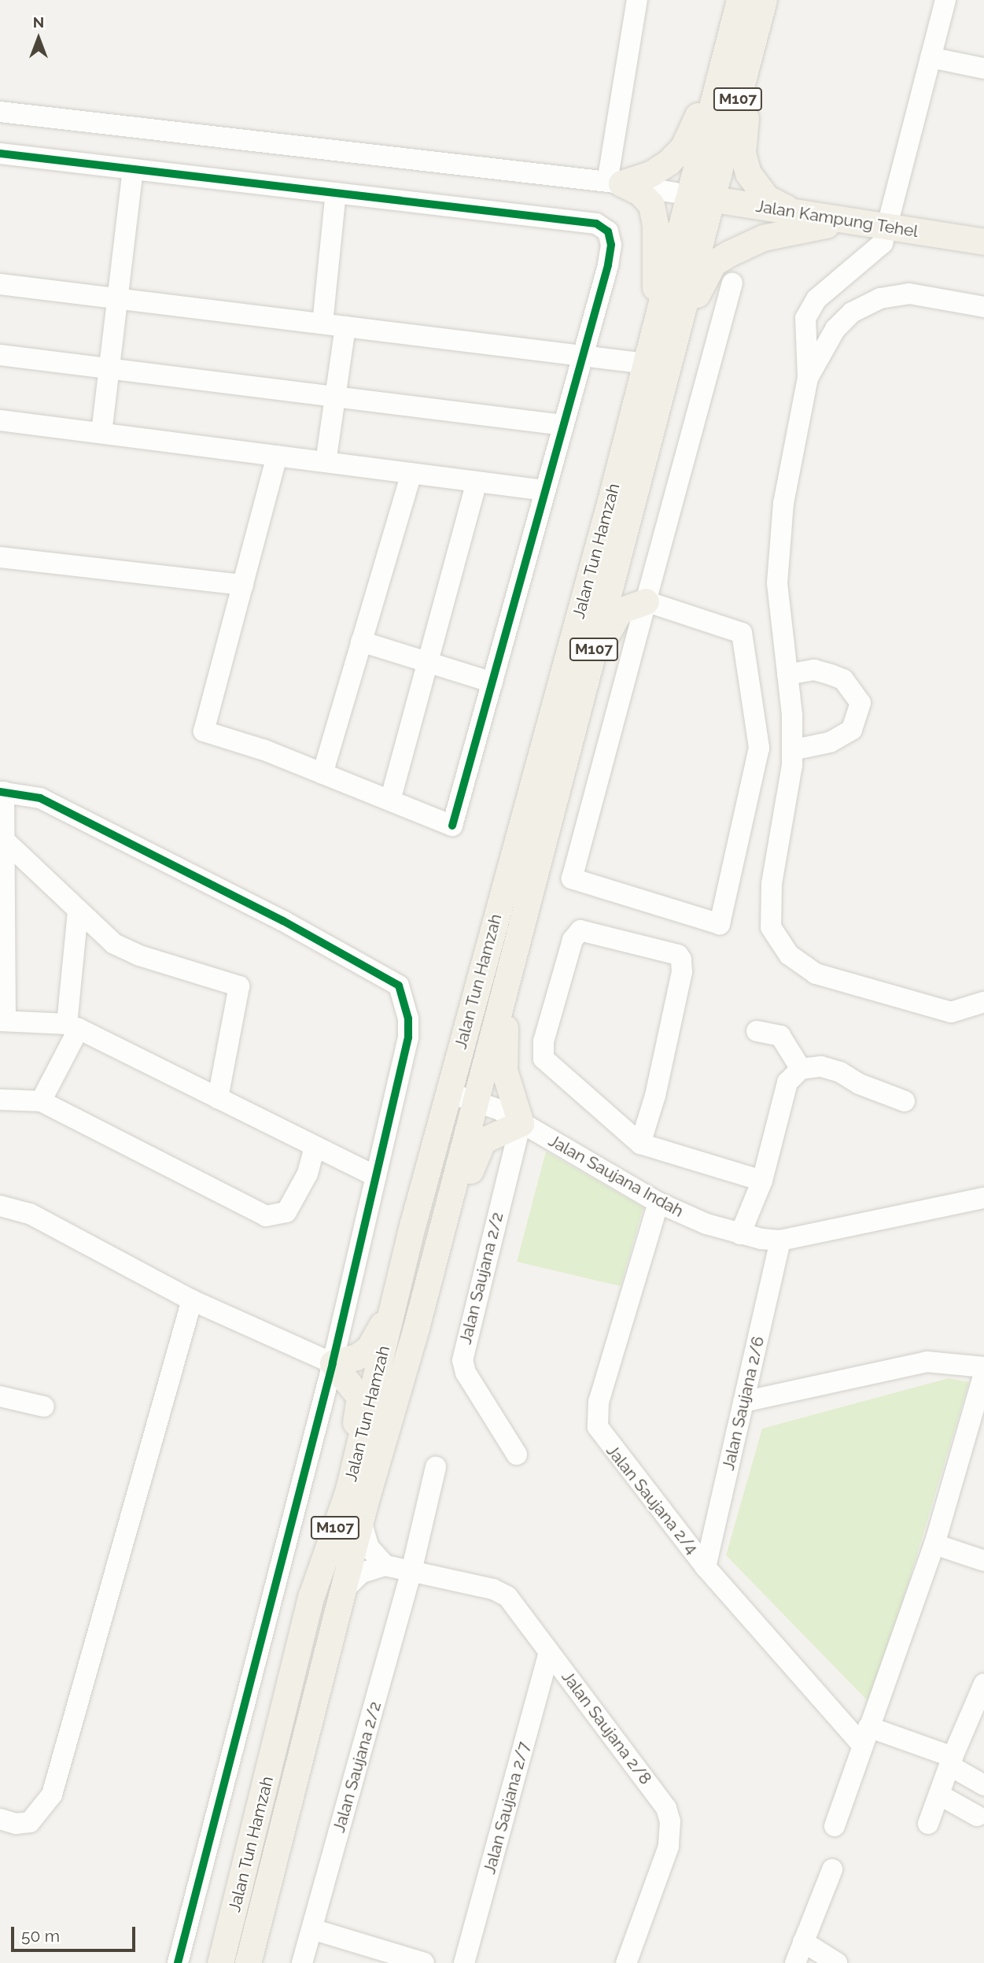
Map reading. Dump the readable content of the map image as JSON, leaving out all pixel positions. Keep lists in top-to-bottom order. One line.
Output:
{"streets":{"main road":["M107","Jalan Kampung Tehel","Jalan Tun Hamzah"],"street":["Jalan Saujana Indah","Jalan Saujana 2/2","Jalan Saujana 2/6","Jalan Saujana 2/4","Jalan Saujana 2/8","Jalan Saujana 2/7"]},"crossings":[["Jalan Kampung Tehel","Jalan Tun Hamzah"],["Jalan Tun Hamzah","Jalan Saujana Indah"],["Jalan Saujana Indah","Jalan Saujana 2/2"],["Jalan Saujana Indah","Jalan Saujana 2/6"],["Jalan Saujana Indah","Jalan Saujana 2/4"],["Jalan Saujana 2/2","Jalan Saujana 2/8"],["Jalan Saujana 2/6","Jalan Saujana 2/4"],["Jalan Saujana 2/8","Jalan Saujana 2/7"]],"scale_bar":"50 m","north":"top"}
